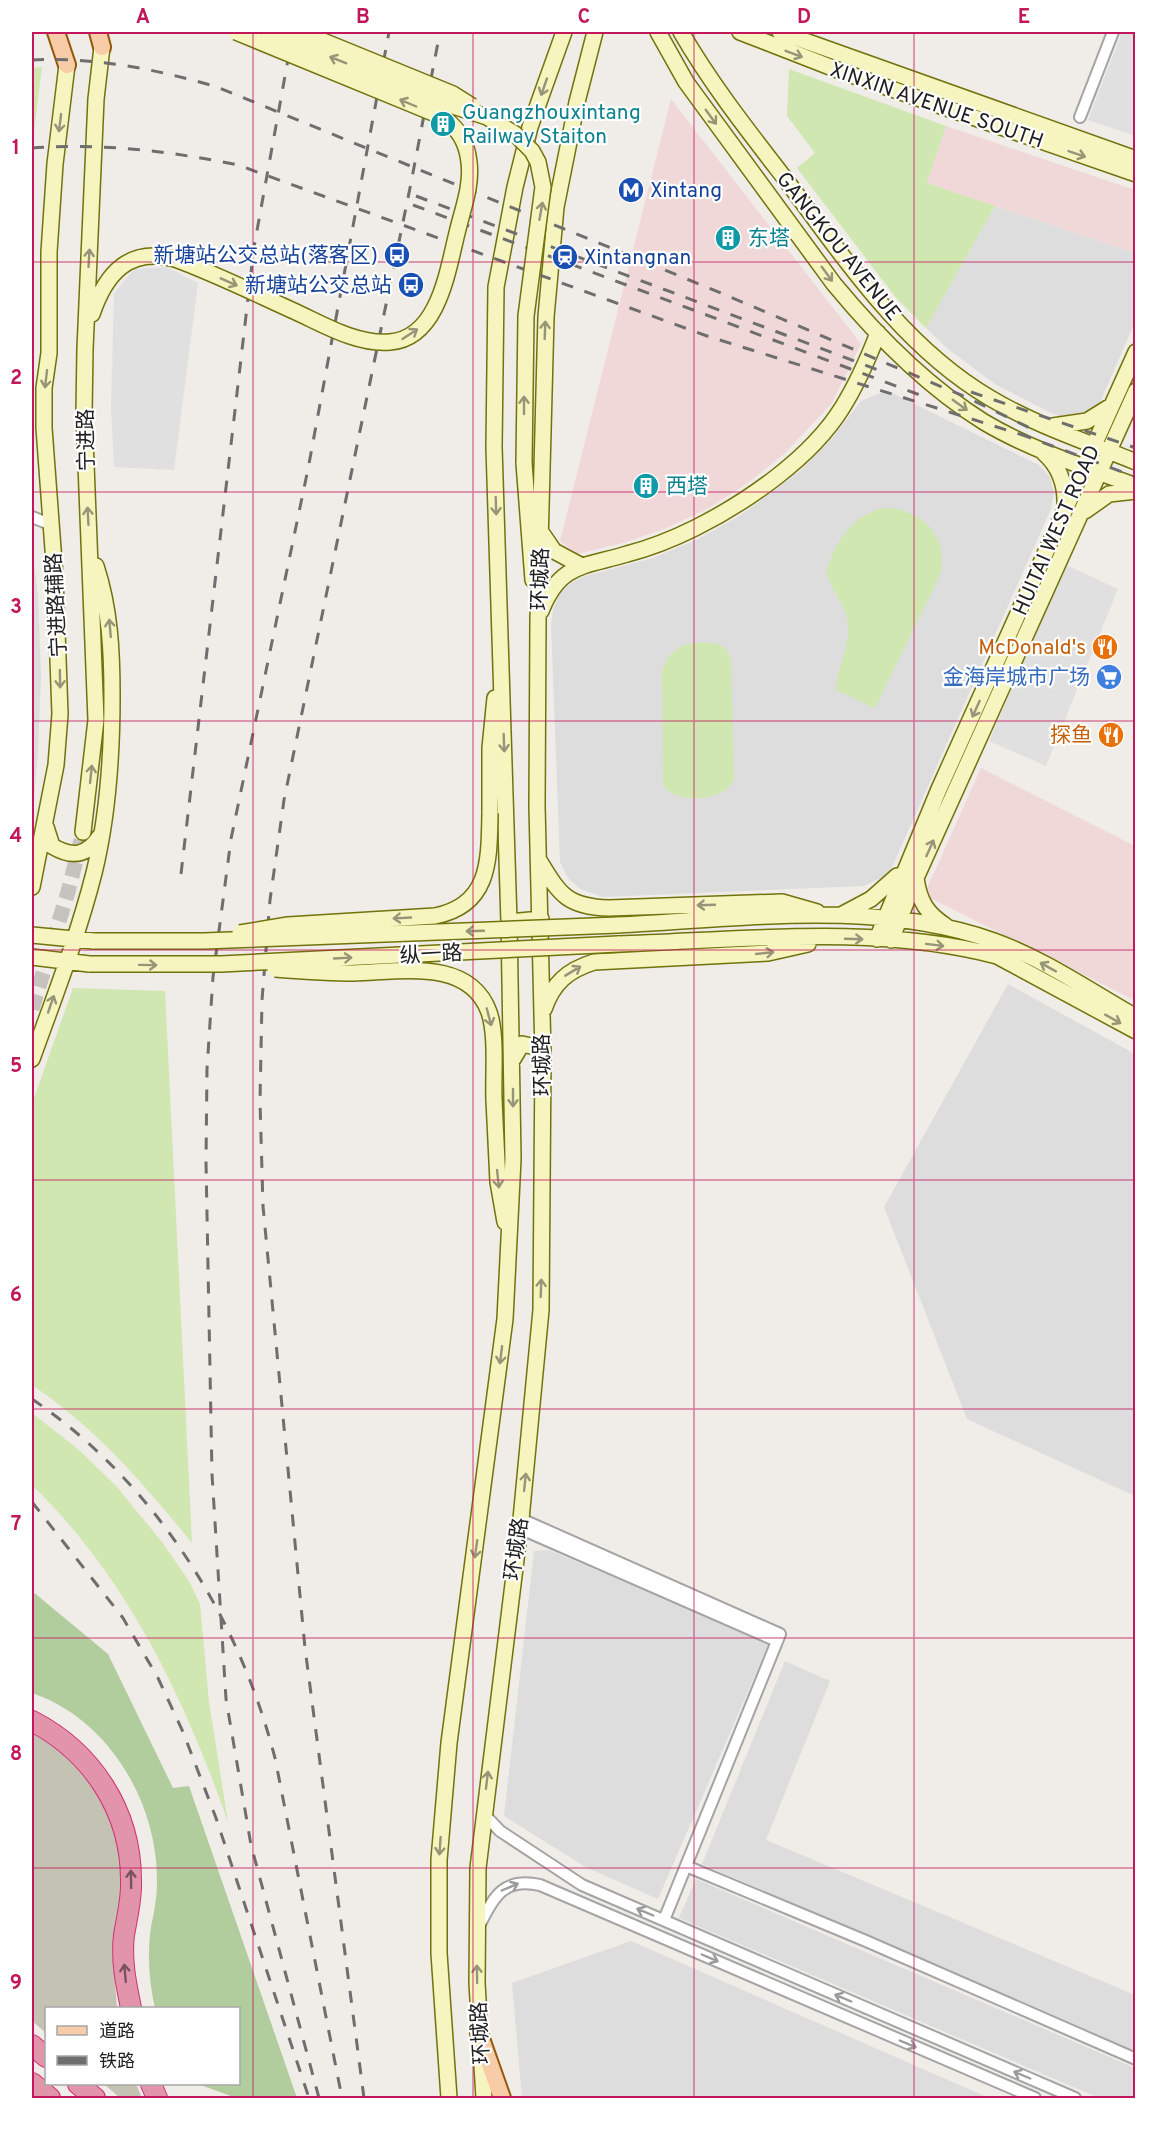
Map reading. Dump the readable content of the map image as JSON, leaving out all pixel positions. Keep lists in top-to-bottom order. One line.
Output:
{"streets":{"street":["XINXIN AVENUE SOUTH","GANGKOU AVENUE","宁进路","HUITAI WEST ROAD","环城路","宁进路辅路","纵一路"]},"crossings":[["GANGKOU AVENUE","HUITAI WEST ROAD"],["宁进路","宁进路辅路"],["宁进路辅路","纵一路"]],"one_way":["宁进路"],"places":{"building":["Guangzhouxintang Railway Staiton","东塔","西塔"],"metro station":["Xintang"],"bus stop":["新塘站公交总站(落客区)","新塘站公交总站"],"station":["Xintangnan"],"restaurant":["McDonald's","探鱼"],"supermarket":["金海岸城市广场"]},"legend":["道路","铁路"],"grid":{"columns":["A","B","C","D","E"],"rows":["1","2","3","4","5","6","7","8","9"]}}
